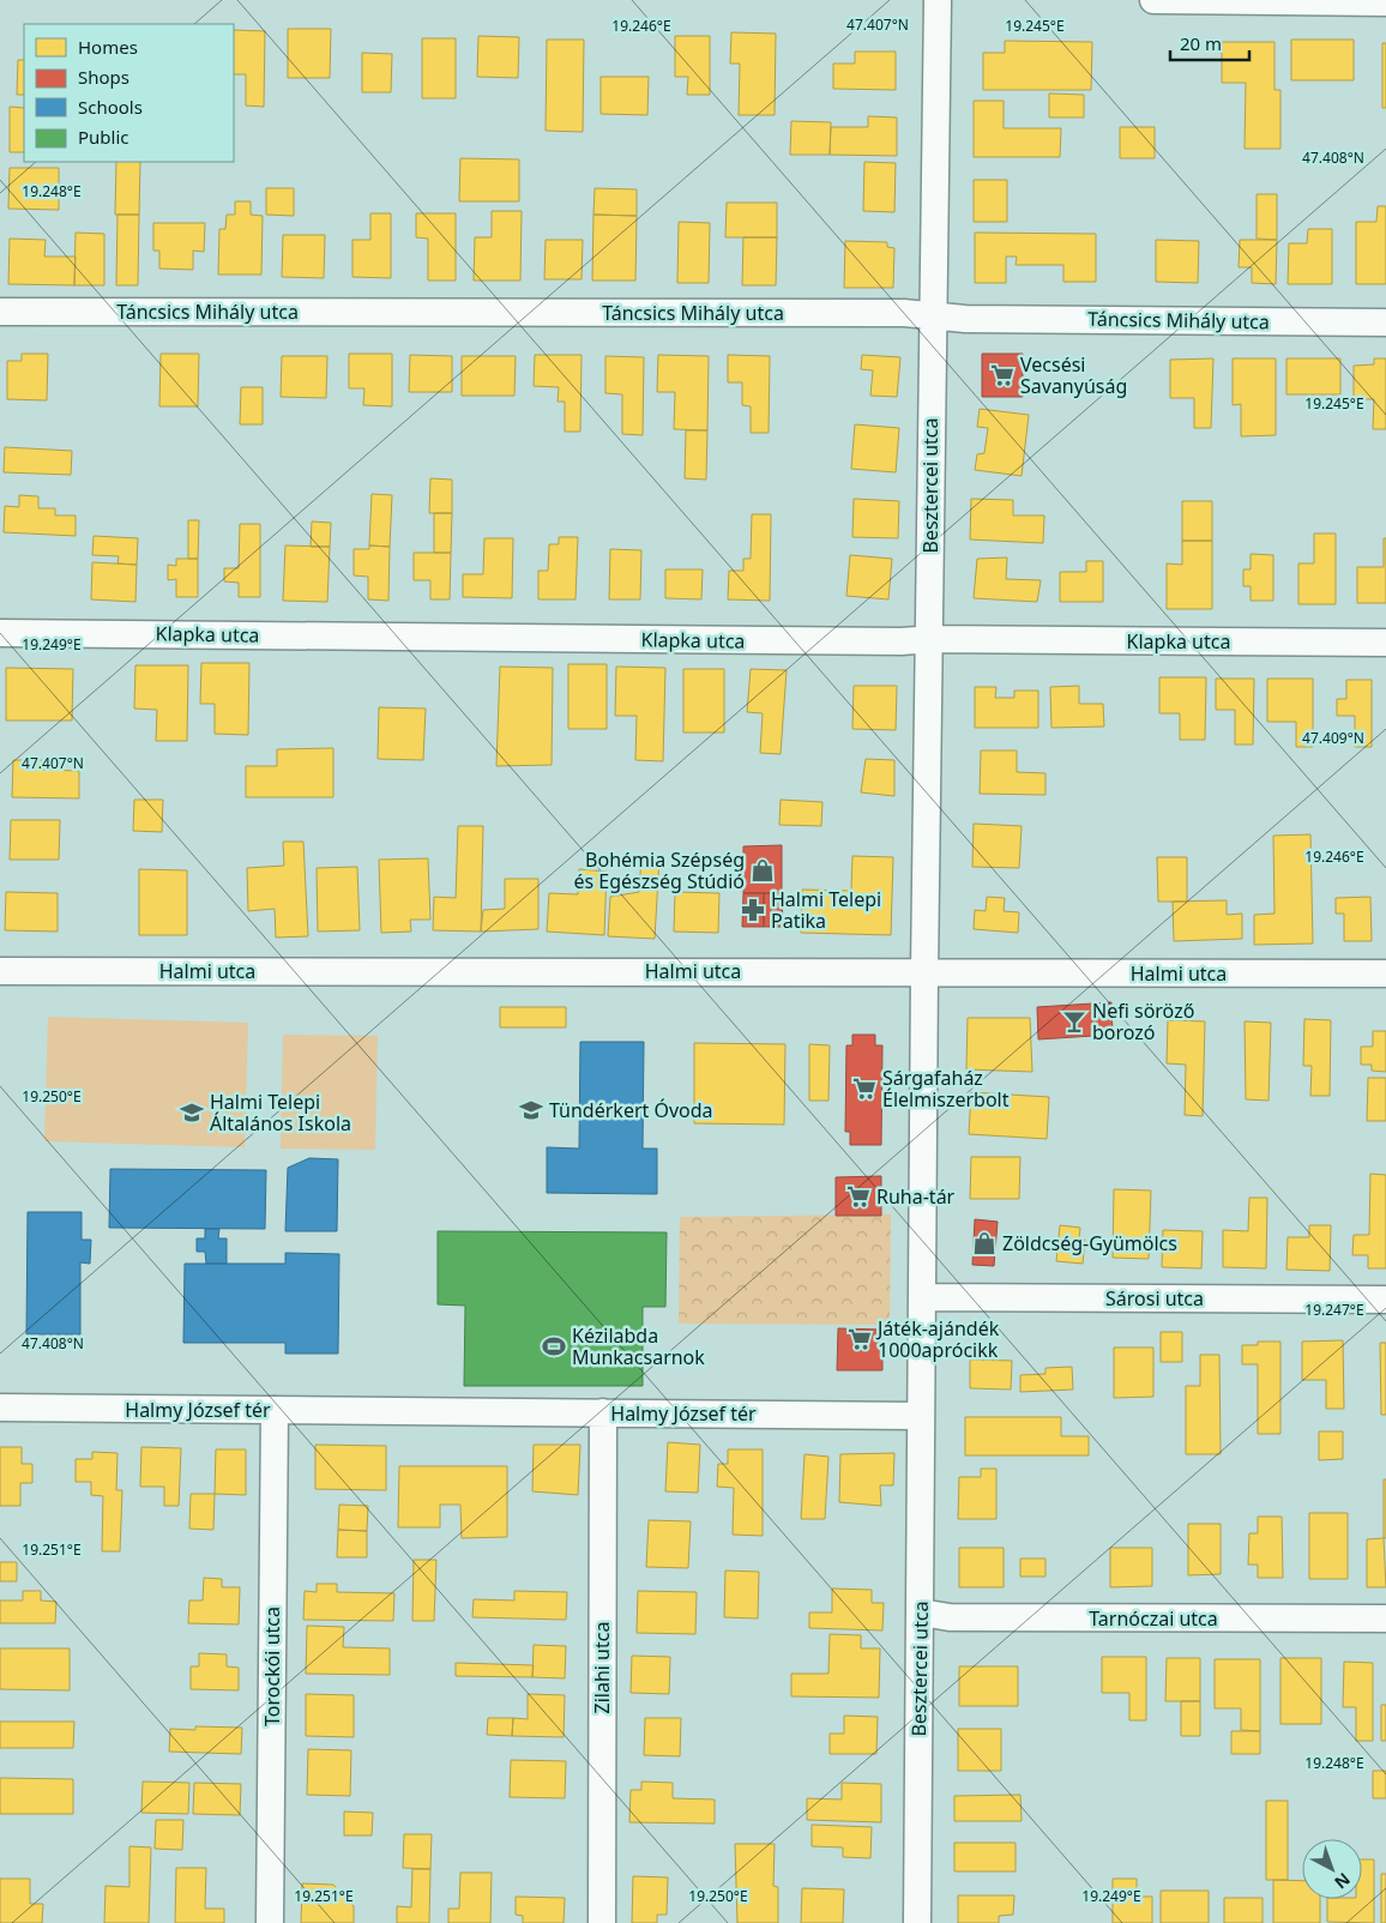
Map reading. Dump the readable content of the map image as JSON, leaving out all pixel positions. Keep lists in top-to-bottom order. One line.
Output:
{"streets":{"street":["Táncsics Mihály utca","Besztercei utca","Klapka utca","Halmi utca","Sárosi utca","Halmy József tér","Tarnóczai utca","Torockói utca","Zilahi utca"]},"crossings":[["Táncsics Mihály utca","Besztercei utca"],["Besztercei utca","Klapka utca"],["Besztercei utca","Halmi utca"],["Besztercei utca","Halmy József tér"],["Besztercei utca","Tarnóczai utca"],["Halmy József tér","Torockói utca"],["Halmy József tér","Zilahi utca"]],"places":{"supermarket":["Vecsési Savanyúság","Sárgafaház Élelmiszerbolt","Ruha-tár","Játék-ajándék 1000aprócikk"],"shop":["Bohémia Szépség és Egészség Stúdió","Zöldcség-Gyümölcs"],"pharmacy":["Halmi Telepi Patika"],"bar":["Nefi söröző borozó"],"school or university":["Tündérkert Óvoda","Halmi Telepi Általános Iskola"],"sports":["Kézilabda Munkacsarnok"]},"legend":["Homes","Shops","Schools","Public"],"scale_bar":"20 m","north":"bottom right","coordinates":["47.407°N","19.245°E","19.246°E","47.408°N","19.248°E","19.249°E","47.409°N","19.250°E","19.247°E","19.251°E"]}
